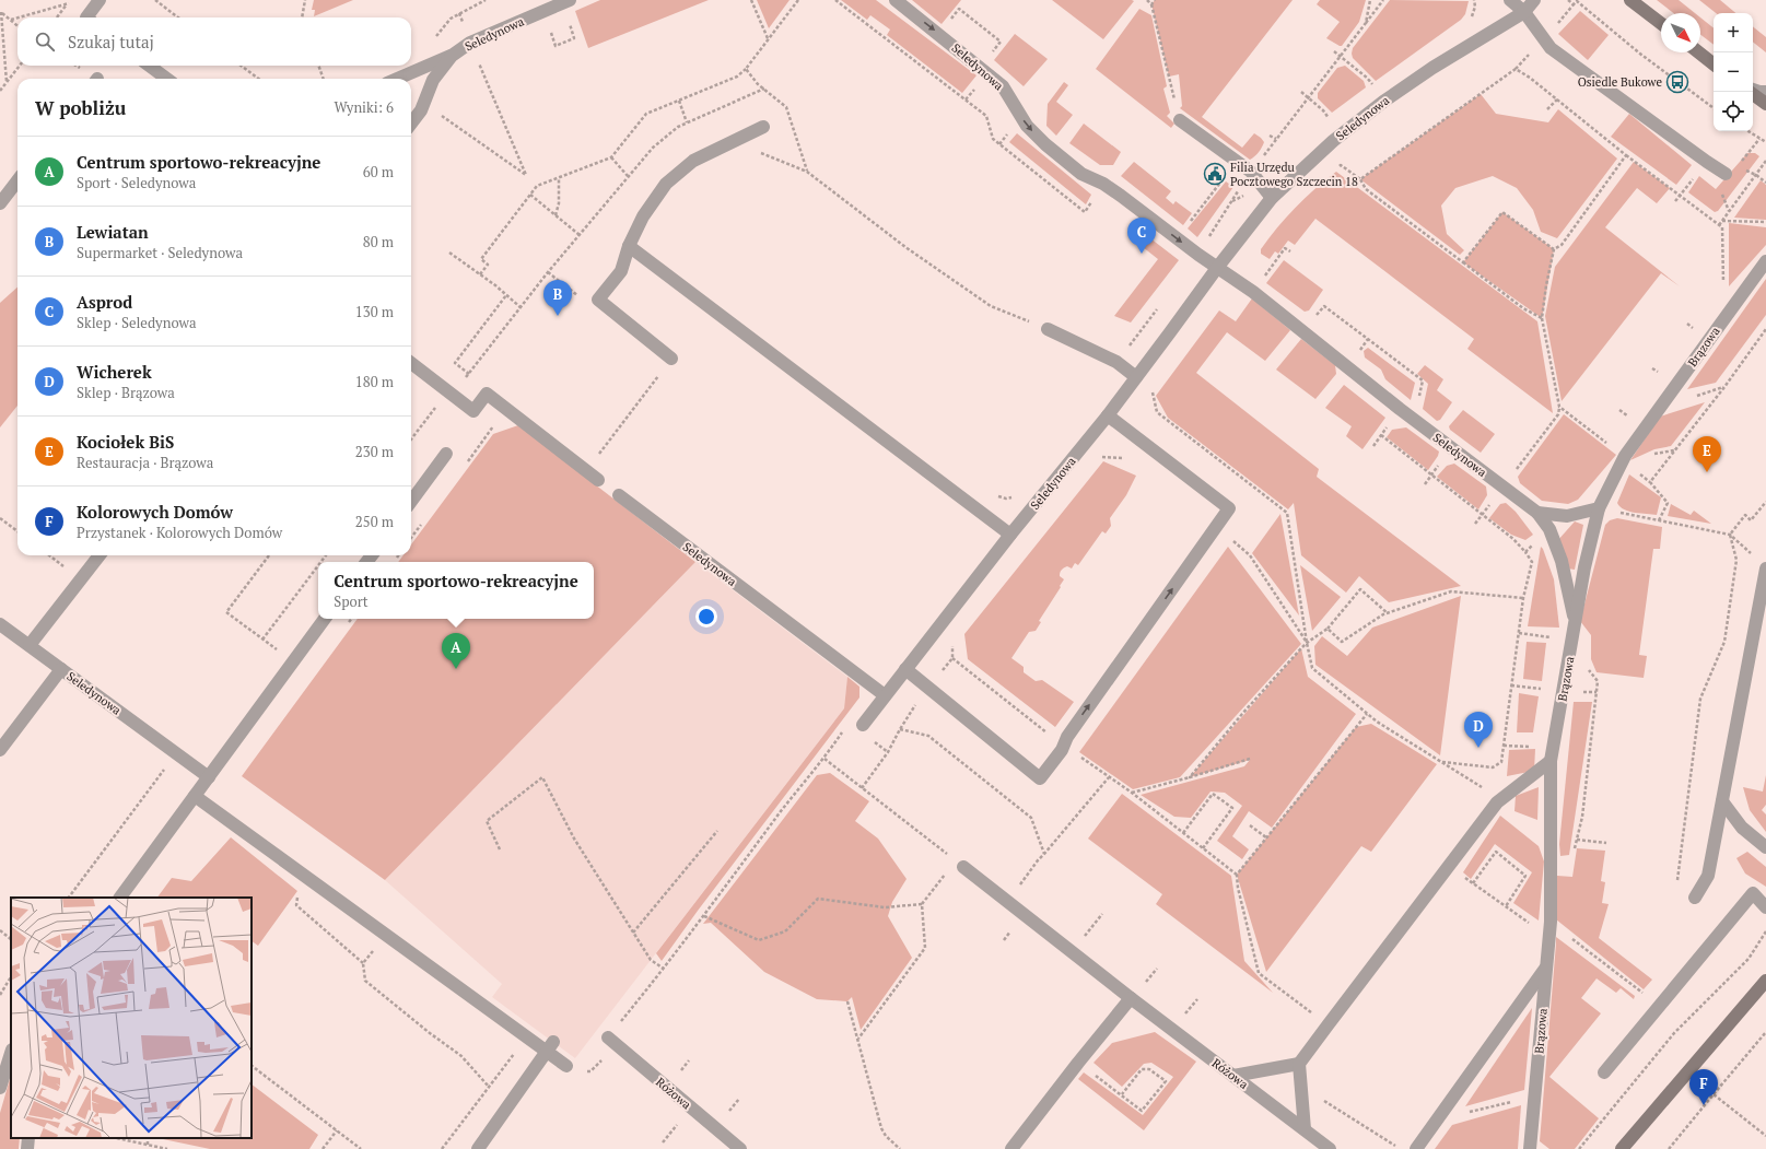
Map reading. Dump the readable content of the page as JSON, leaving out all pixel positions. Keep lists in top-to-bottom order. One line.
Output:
{"streets":{"street":["Seledynowa","Brązowa","Różowa"]},"crossings":[["Seledynowa","Brązowa"]],"places":{"bus stop":["Osiedle Bukowe"],"public building":["Filia Urzędu Pocztowego Szczecin 18"]},"north":"bottom right","page":{"map_buttons":["+","−"],"search":"Szukaj tutaj","heading":["W pobliżu","Wyniki: 6"],"list":[{"mark":"A","name":"Centrum sportowo-rekreacyjne","note":"Sport · Seledynowa","value":"60 m"},{"mark":"B","name":"Lewiatan","note":"Supermarket · Seledynowa","value":"80 m"},{"mark":"C","name":"Asprod","note":"Sklep · Seledynowa","value":"130 m"},{"mark":"D","name":"Wicherek","note":"Sklep · Brązowa","value":"180 m"},{"mark":"E","name":"Kociołek BiS","note":"Restauracja · Brązowa","value":"230 m"},{"mark":"F","name":"Kolorowych Domów","note":"Przystanek · Kolorowych Domów","value":"250 m"}],"pins":["C","B","E","A","D","F"],"popup":["Centrum sportowo-rekreacyjne","Sport"]}}
